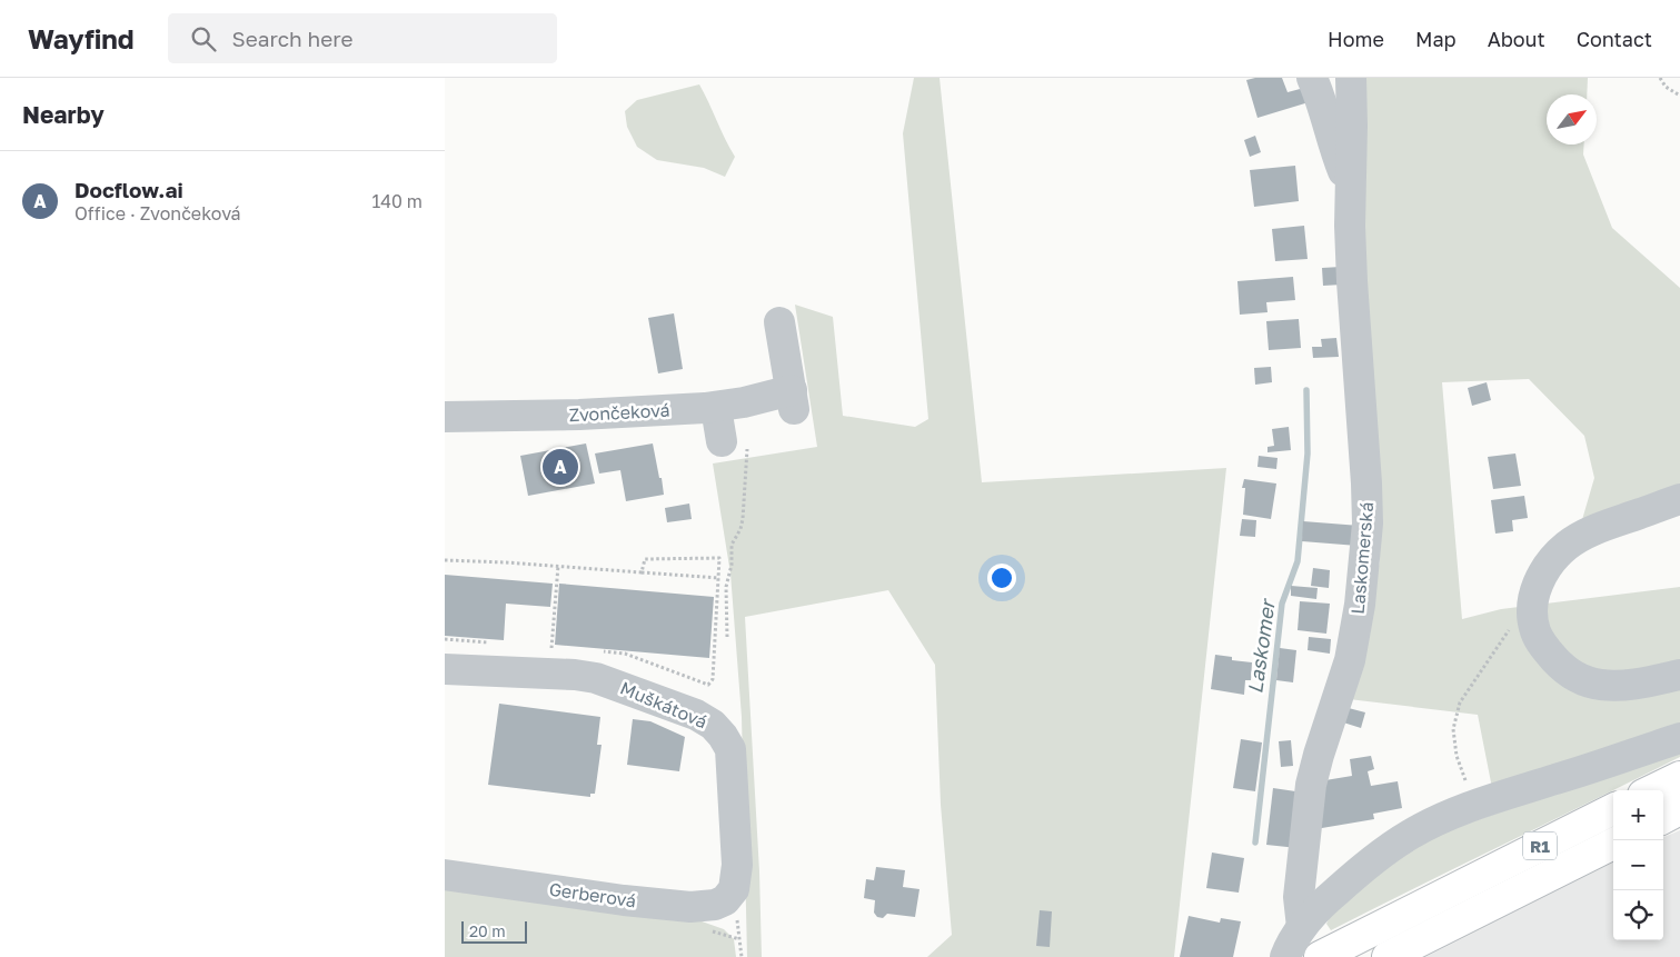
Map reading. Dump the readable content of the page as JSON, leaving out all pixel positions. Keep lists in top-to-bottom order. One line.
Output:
{"streets":{"highway":["R1"],"street":["Zvončeková","Laskomerská","Muškátová","Gerberová"]},"crossings":[["Muškátová","Gerberová"]],"water":["Laskomer"],"scale_bar":"20 m","north":"top right","page":{"header":"Wayfind","search":"Search here","nav":["Home","Map","About","Contact"],"heading":"Nearby","list":[{"mark":"A","name":"Docflow.ai","note":"Office · Zvončeková","value":"140 m"}],"pins":"A","map_buttons":["+","−"],"scale":"20 m"}}
